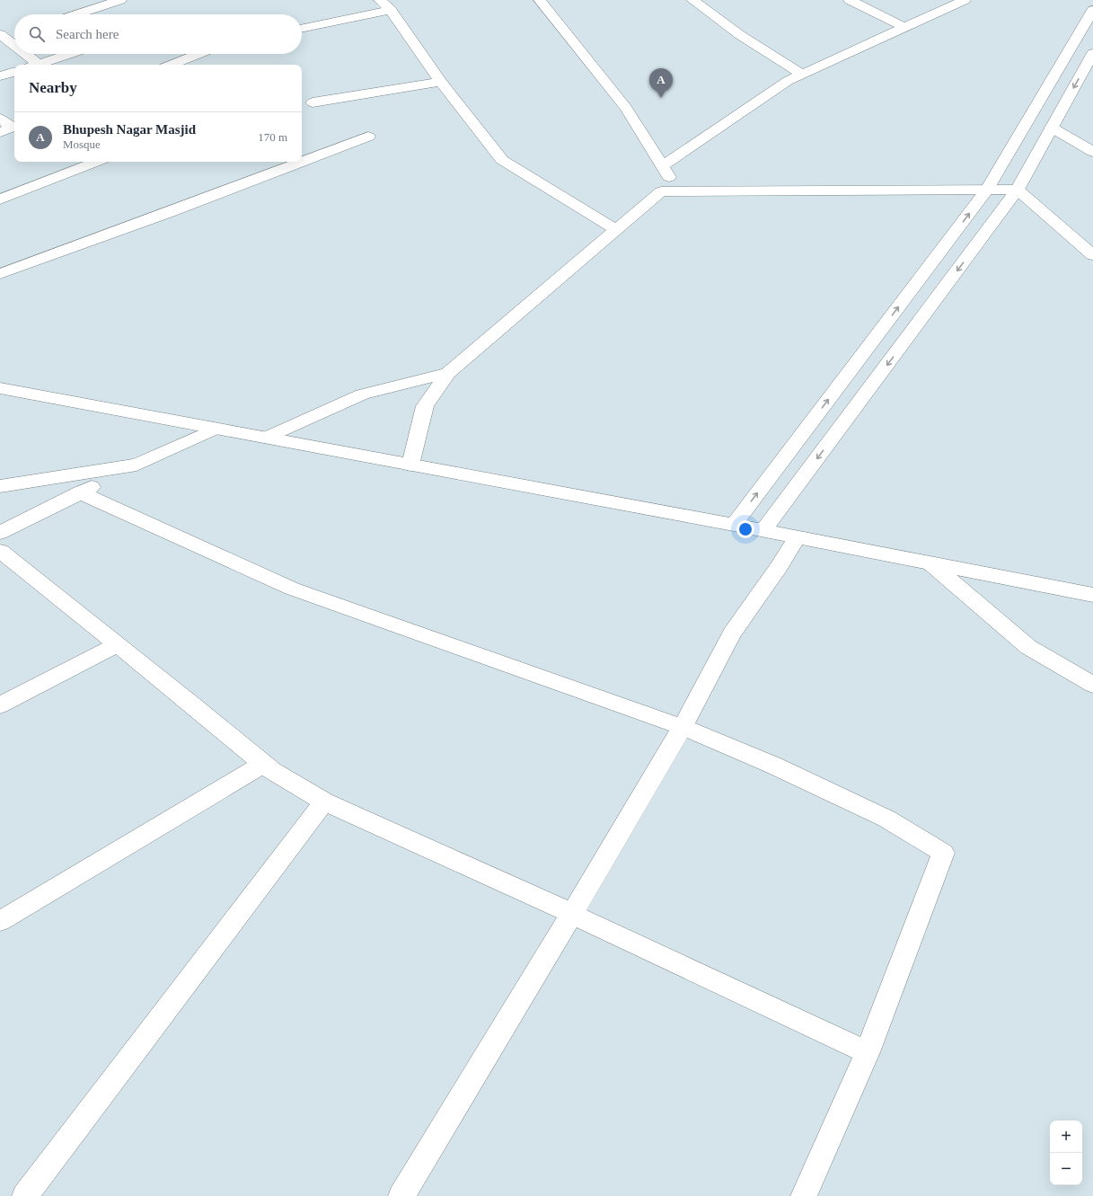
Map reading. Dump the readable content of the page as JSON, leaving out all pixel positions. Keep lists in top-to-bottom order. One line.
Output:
{"page":{"search":"Search here","heading":"Nearby","pins":"A","list":[{"mark":"A","name":"Bhupesh Nagar Masjid","note":"Mosque","value":"170 m"}],"map_buttons":["+","−"]}}
